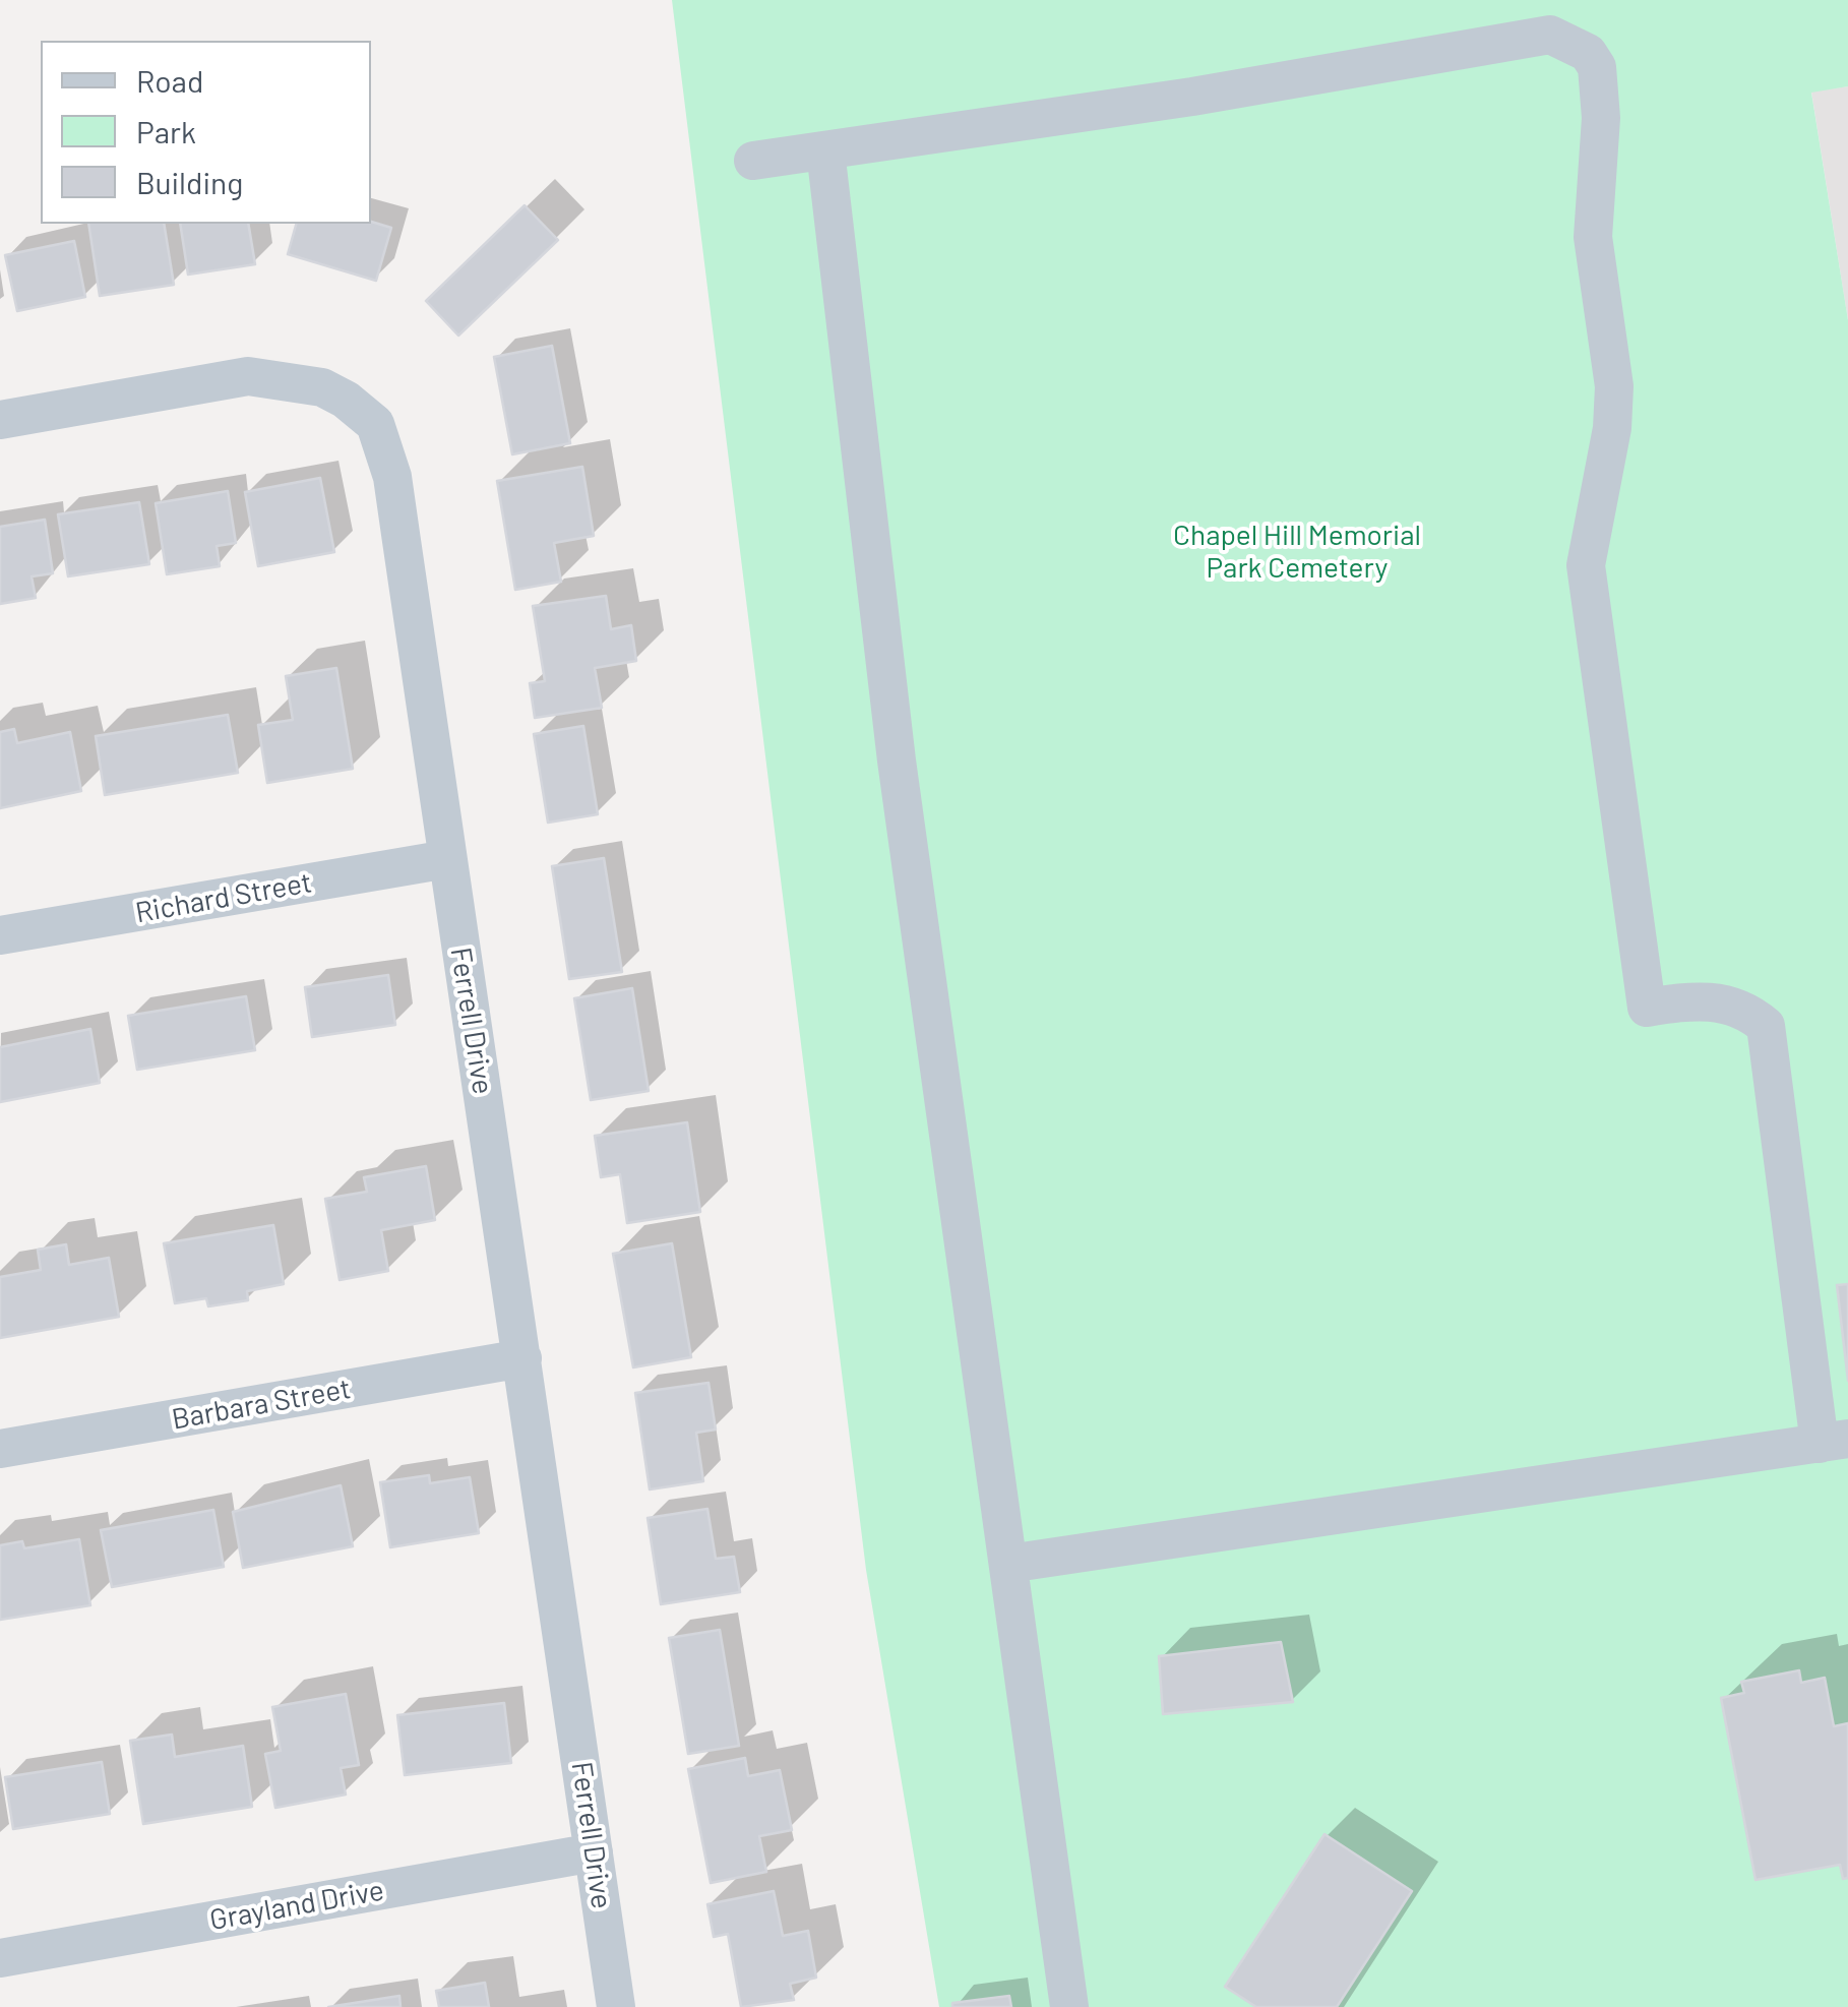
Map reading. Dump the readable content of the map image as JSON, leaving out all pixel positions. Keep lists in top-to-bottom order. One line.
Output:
{"streets":{"street":["Richard Street","Ferrell Drive","Barbara Street","Grayland Drive"]},"crossings":[["Richard Street","Ferrell Drive"],["Ferrell Drive","Barbara Street"],["Ferrell Drive","Grayland Drive"]],"parks":["Chapel Hill Memorial Park Cemetery"],"legend":["Road","Park","Building"]}
